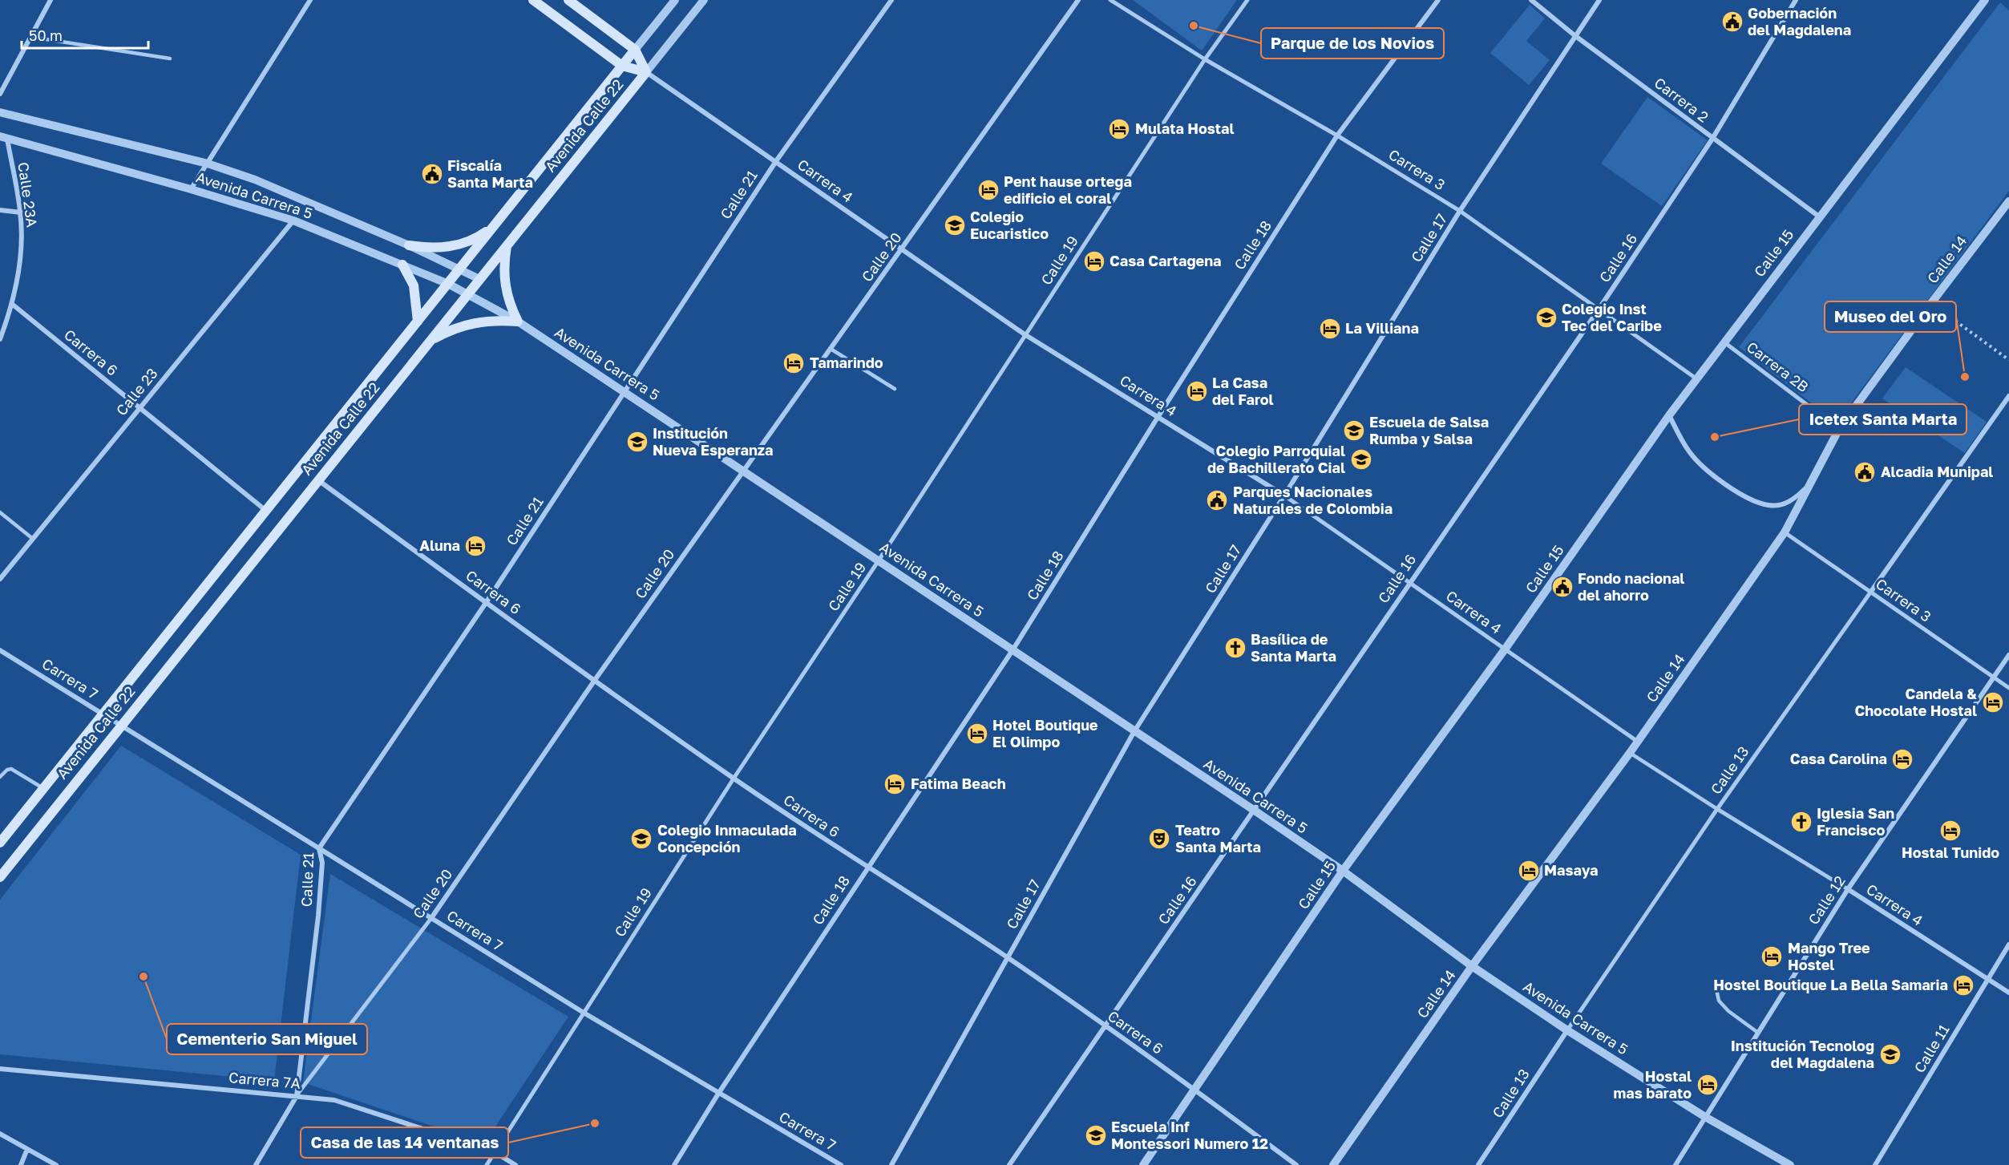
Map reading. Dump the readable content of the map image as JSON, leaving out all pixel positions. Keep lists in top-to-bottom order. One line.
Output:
{"streets":{"main road":["Avenida Calle 22"],"street":["Carrera 2","Carrera 3","Carrera 4","Calle 23A","Calle 21","Avenida Carrera 5","Calle 17","Calle 18","Calle 15","Calle 20","Calle 16","Calle 14","Calle 19","Carrera 6","Carrera 2B","Calle 23","Carrera 7","Calle 13","Calle 12","Calle 11","Carrera 7A"]},"crossings":[["Carrera 2","Calle 17"],["Carrera 2","Calle 15"],["Carrera 2","Calle 16"],["Avenida Calle 22","Carrera 4"],["Avenida Calle 22","Avenida Carrera 5"],["Avenida Calle 22","Carrera 6"],["Avenida Calle 22","Carrera 7"],["Carrera 3","Calle 17"],["Carrera 3","Calle 18"],["Carrera 3","Calle 15"],["Carrera 3","Calle 16"],["Carrera 3","Calle 14"],["Carrera 3","Calle 19"],["Carrera 3","Calle 13"],["Carrera 3","Calle 12"],["Carrera 4","Calle 21"],["Carrera 4","Calle 17"],["Carrera 4","Calle 18"],["Carrera 4","Calle 15"],["Carrera 4","Calle 20"],["Carrera 4","Calle 16"],["Carrera 4","Calle 14"],["Carrera 4","Calle 19"],["Carrera 4","Calle 13"],["Carrera 4","Calle 12"],["Carrera 4","Calle 11"],["Calle 23A","Avenida Carrera 5"],["Calle 23A","Carrera 6"],["Calle 21","Avenida Carrera 5"],["Calle 21","Calle 20"],["Calle 21","Carrera 6"],["Calle 21","Carrera 7"],["Calle 21","Carrera 7A"],["Avenida Carrera 5","Calle 17"],["Avenida Carrera 5","Calle 18"],["Avenida Carrera 5","Calle 15"],["Avenida Carrera 5","Calle 20"],["Avenida Carrera 5","Calle 16"],["Avenida Carrera 5","Calle 14"],["Avenida Carrera 5","Calle 19"],["Avenida Carrera 5","Calle 23"],["Avenida Carrera 5","Calle 13"],["Avenida Carrera 5","Calle 12"],["Calle 17","Carrera 6"],["Calle 18","Carrera 6"],["Calle 18","Carrera 7"],["Calle 15","Carrera 6"],["Calle 15","Carrera 2B"],["Calle 20","Carrera 6"],["Calle 20","Carrera 7"],["Calle 20","Carrera 7A"],["Calle 16","Carrera 6"],["Calle 14","Carrera 2B"],["Calle 19","Carrera 6"],["Calle 19","Carrera 7"],["Calle 19","Carrera 7A"],["Carrera 6","Calle 23"]],"places":{"public building":["Gobernación del Magdalena","Fiscalía Santa Marta","Alcadia Munipal","Parques Nacionales Naturales de Colombia","Fondo nacional del ahorro"],"other":["Parque de los Novios","Museo del Oro","Icetex Santa Marta","Cementerio San Miguel","Casa de las 14 ventanas"],"hotel":["Mulata Hostal","Pent hause ortega edificio el coral","Casa Cartagena","La Villiana","Tamarindo","La Casa del Farol","Aluna","Candela & Chocolate Hostal","Hotel Boutique El Olimpo","Casa Carolina","Fatima Beach","Hostal Tunido","Masaya","Mango Tree Hostel","Hostel Boutique La Bella Samaria","Hostal mas barato"],"school or university":["Colegio Eucaristico","Colegio Inst Tec del Caribe","Escuela de Salsa Rumba y Salsa","Institución Nueva Esperanza","Colegio Parroquial de Bachillerato Cial","Colegio Inmaculada Concepción","Institución Tecnolog del Magdalena","Escuela Inf Montessori Numero 12"],"church":["Basílica de Santa Marta","Iglesia San Francisco"],"theatre":["Teatro Santa Marta"]},"scale_bar":"50 m"}
